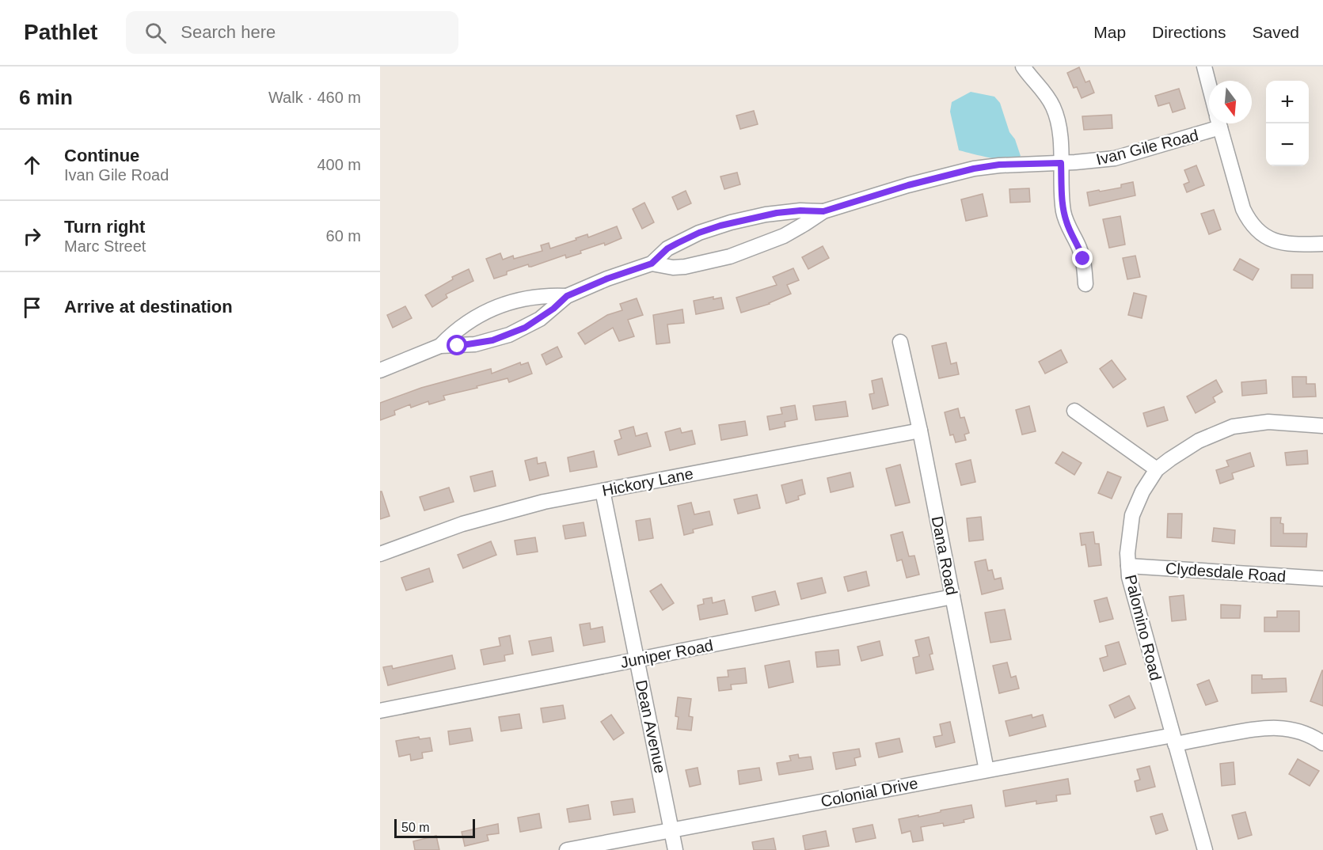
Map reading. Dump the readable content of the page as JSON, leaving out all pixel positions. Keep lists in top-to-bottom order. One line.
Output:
{"streets":{"street":["Ivan Gile Road","Hickory Lane","Dana Road","Clydesdale Road","Palomino Road","Juniper Road","Dean Avenue","Colonial Drive"]},"crossings":[["Hickory Lane","Dana Road"],["Hickory Lane","Dean Avenue"],["Dana Road","Juniper Road"],["Dana Road","Colonial Drive"],["Clydesdale Road","Palomino Road"],["Palomino Road","Colonial Drive"],["Juniper Road","Dean Avenue"],["Dean Avenue","Colonial Drive"]],"scale_bar":"50 m","north":"bottom","page":{"header":"Pathlet","search":"Search here","nav":["Map","Directions","Saved"],"heading":["6 min","Walk · 460 m"],"map_buttons":["+","−"],"list":[["Continue","Ivan Gile Road","400 m"],["Turn right","Marc Street","60 m"],"Arrive at destination"],"scale":"50 m"}}
